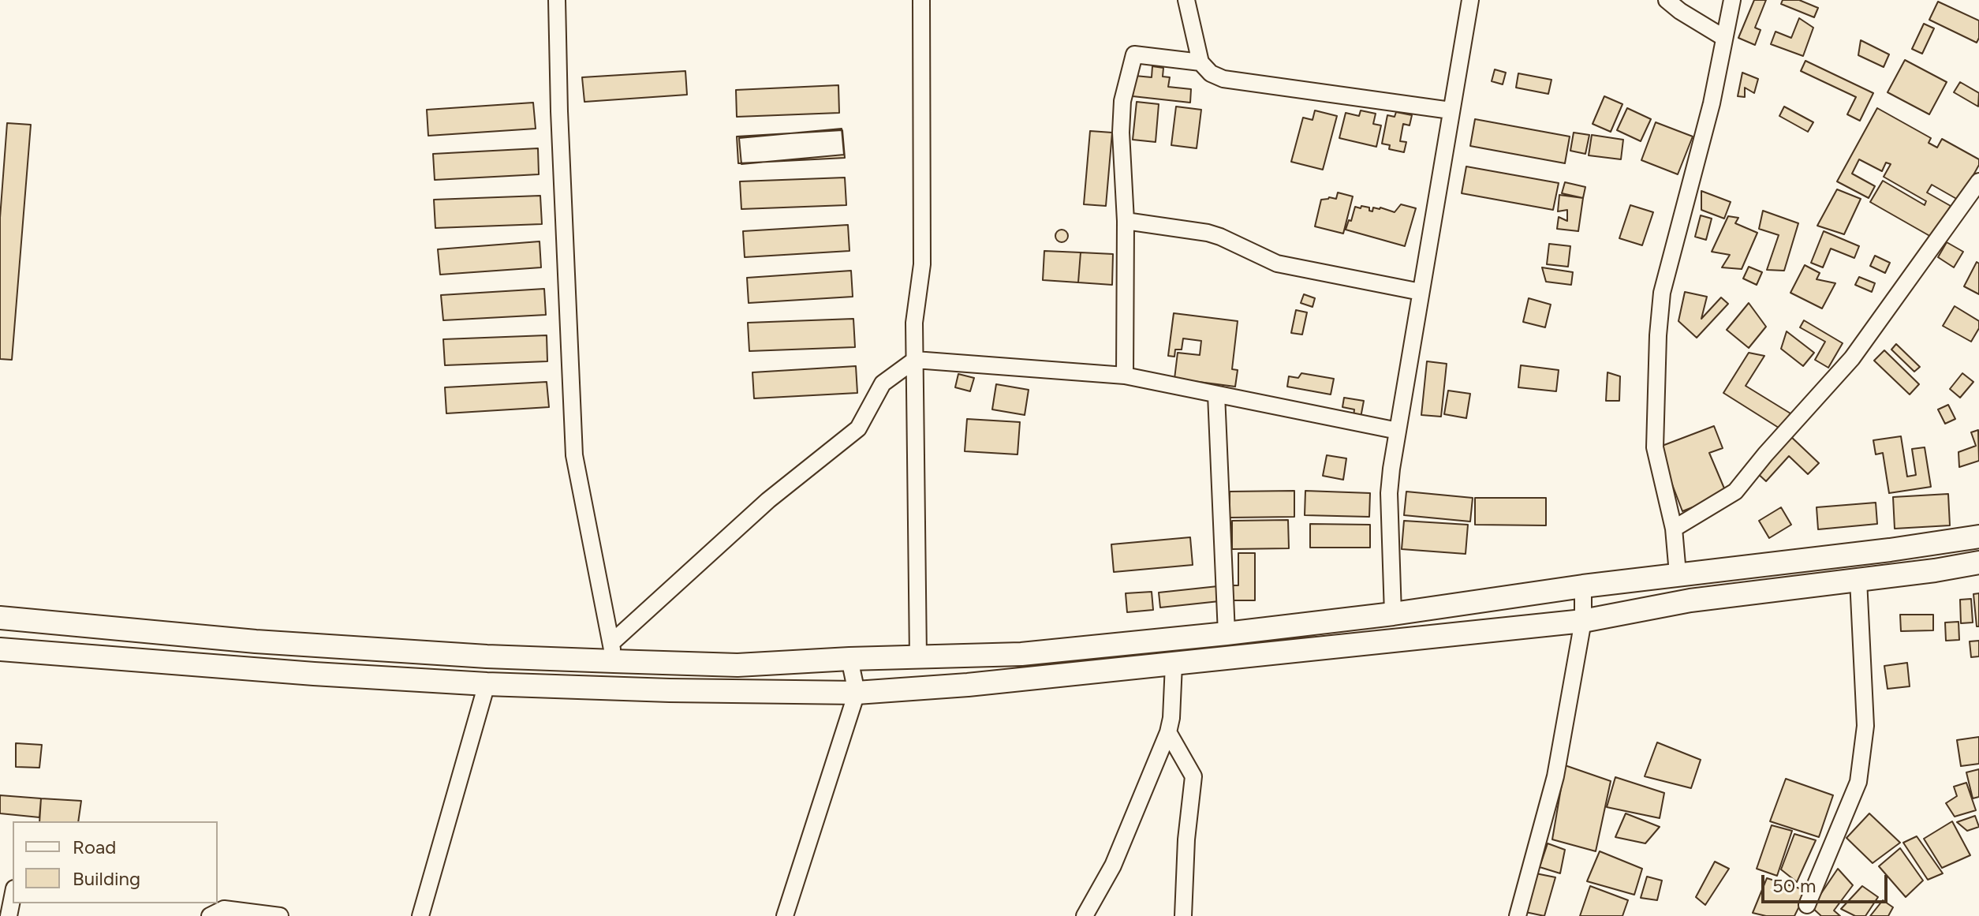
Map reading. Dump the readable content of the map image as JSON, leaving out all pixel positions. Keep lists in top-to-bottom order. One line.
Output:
{"legend":["Road","Building"],"scale_bar":"50 m"}
